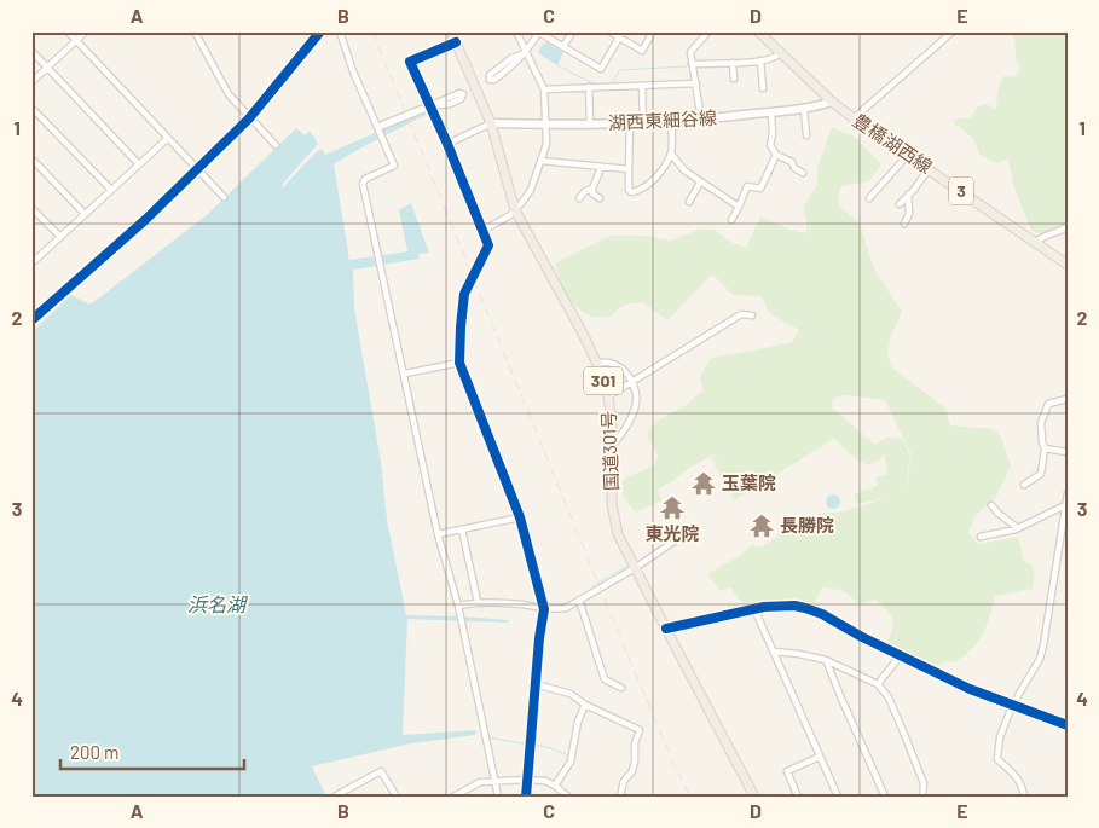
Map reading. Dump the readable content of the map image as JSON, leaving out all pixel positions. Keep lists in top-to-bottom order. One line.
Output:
{"streets":{"highway":["301","国道301号"],"main road":["湖西東細谷線","豊橋湖西線","3"]},"crossings":[["湖西東細谷線","豊橋湖西線"],["湖西東細谷線","国道301号"]],"water":["浜名湖"],"places":{"temple":["玉葉院","東光院","長勝院"]},"scale_bar":"200 m","grid":{"columns":["A","B","C","D","E"],"rows":["1","2","3","4"]}}
